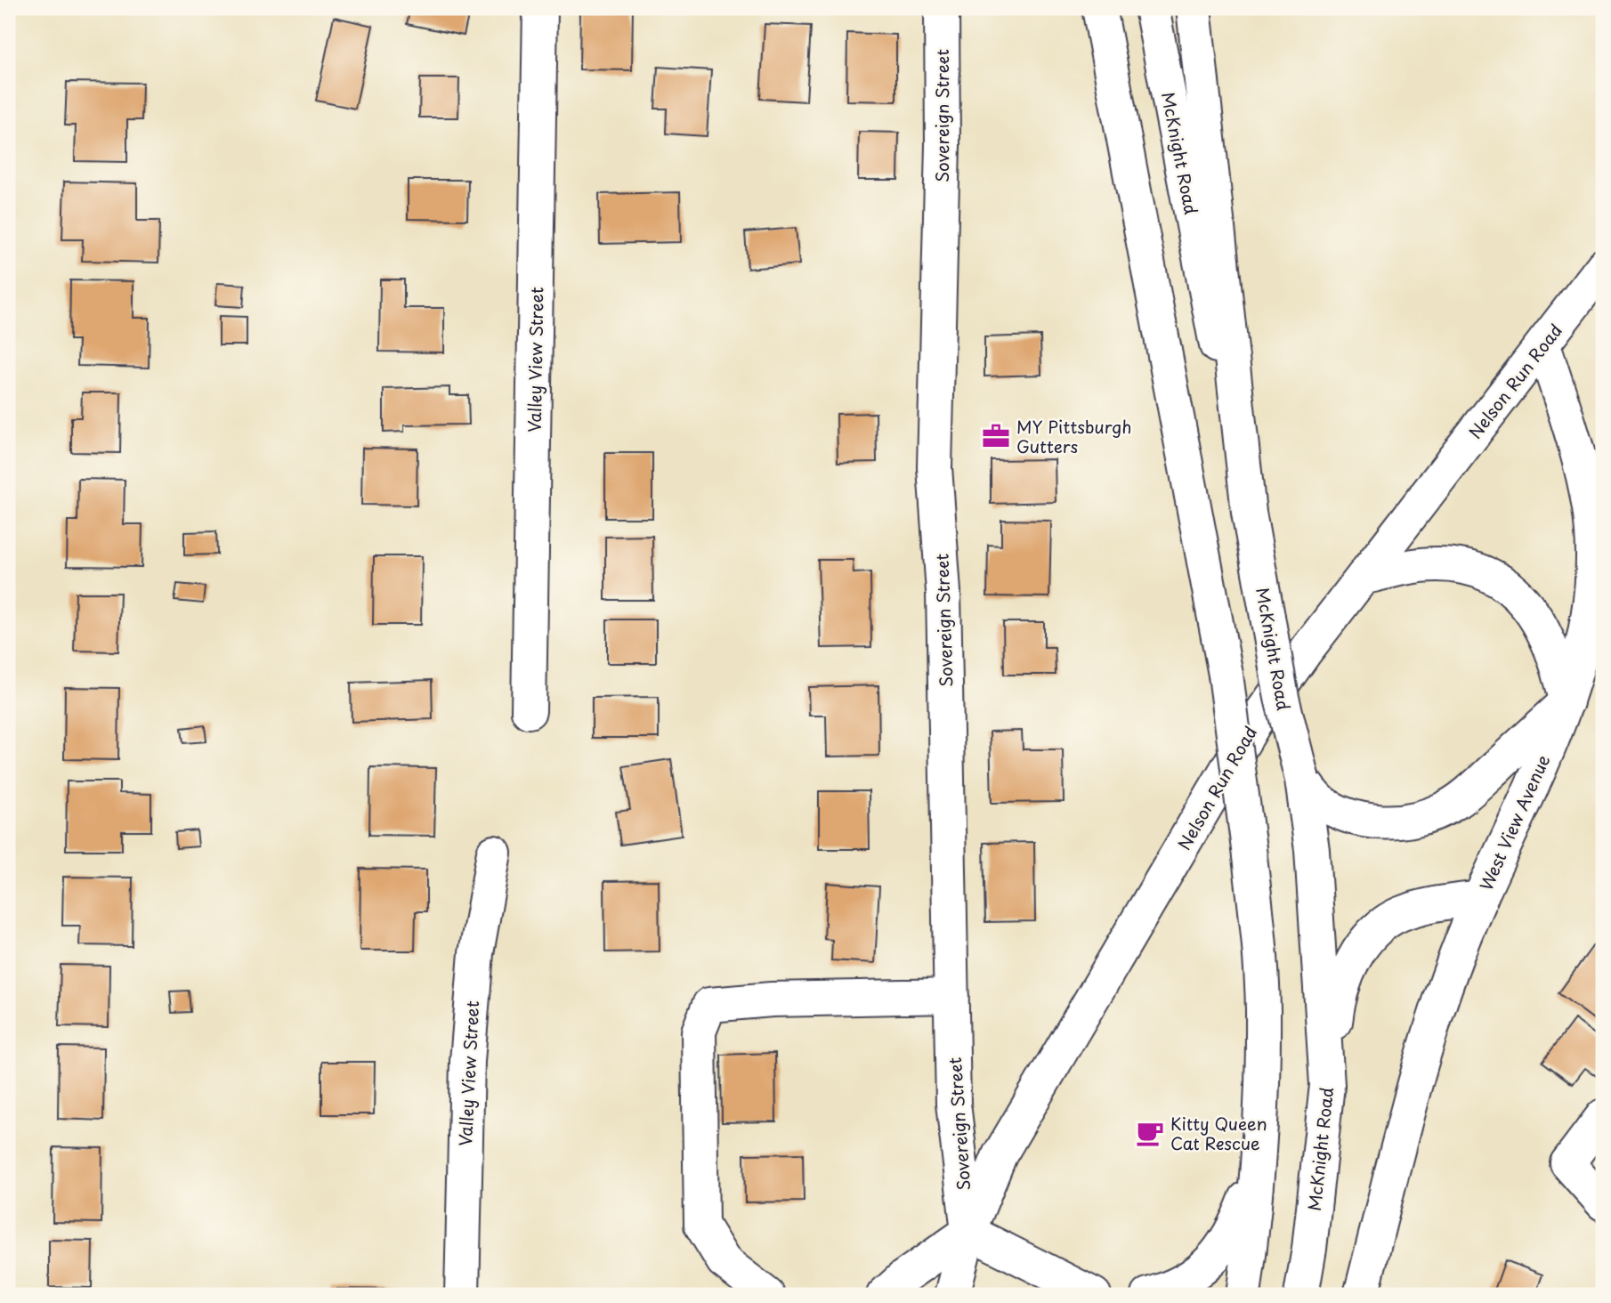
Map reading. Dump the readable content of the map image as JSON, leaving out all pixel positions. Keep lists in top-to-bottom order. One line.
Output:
{"streets":{"main road":["Sovereign Street","McKnight Road","Valley View Street","Nelson Run Road","West View Avenue"]},"crossings":[["Sovereign Street","Nelson Run Road"],["Nelson Run Road","West View Avenue"]],"places":{"office":["MY Pittsburgh Gutters"],"cafe":["Kitty Queen Cat Rescue"]}}
